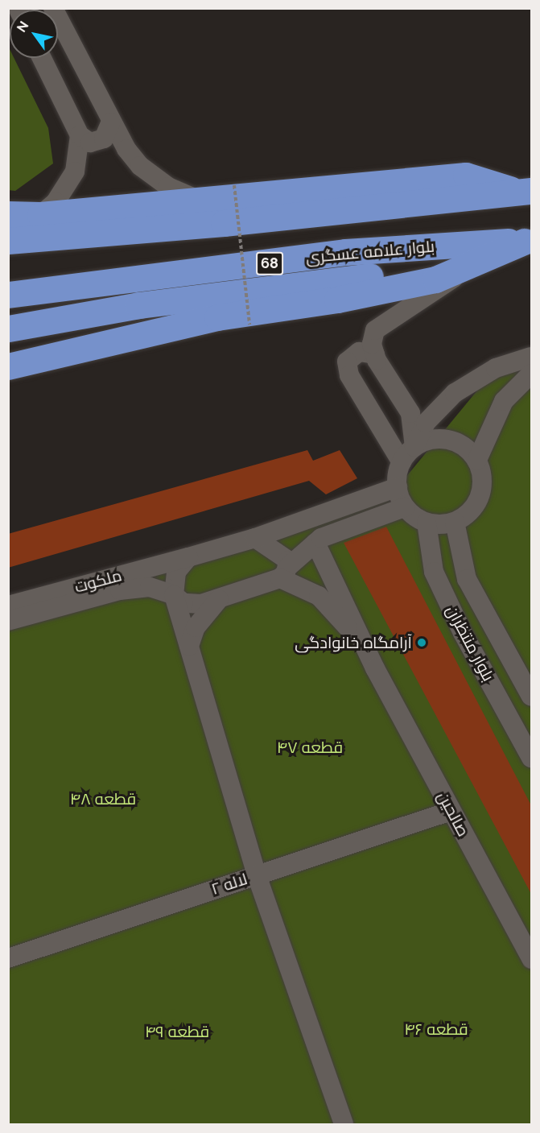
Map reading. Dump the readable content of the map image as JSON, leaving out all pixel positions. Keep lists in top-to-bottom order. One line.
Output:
{"streets":{"highway":["بلوار علامه عسگری","68"],"street":["ملکوت","بلوار منتظران","صالحین","لاله ۲"]},"crossings":[["ملکوت","بلوار منتظران"],["ملکوت","صالحین"],["صالحین","لاله ۲"]],"parks":["قطعه ۴۷","قطعه ۴۸","قطعه ۴۶","قطعه ۴۹"],"places":["آرامگاه خانوادگی"],"north":"top left"}
